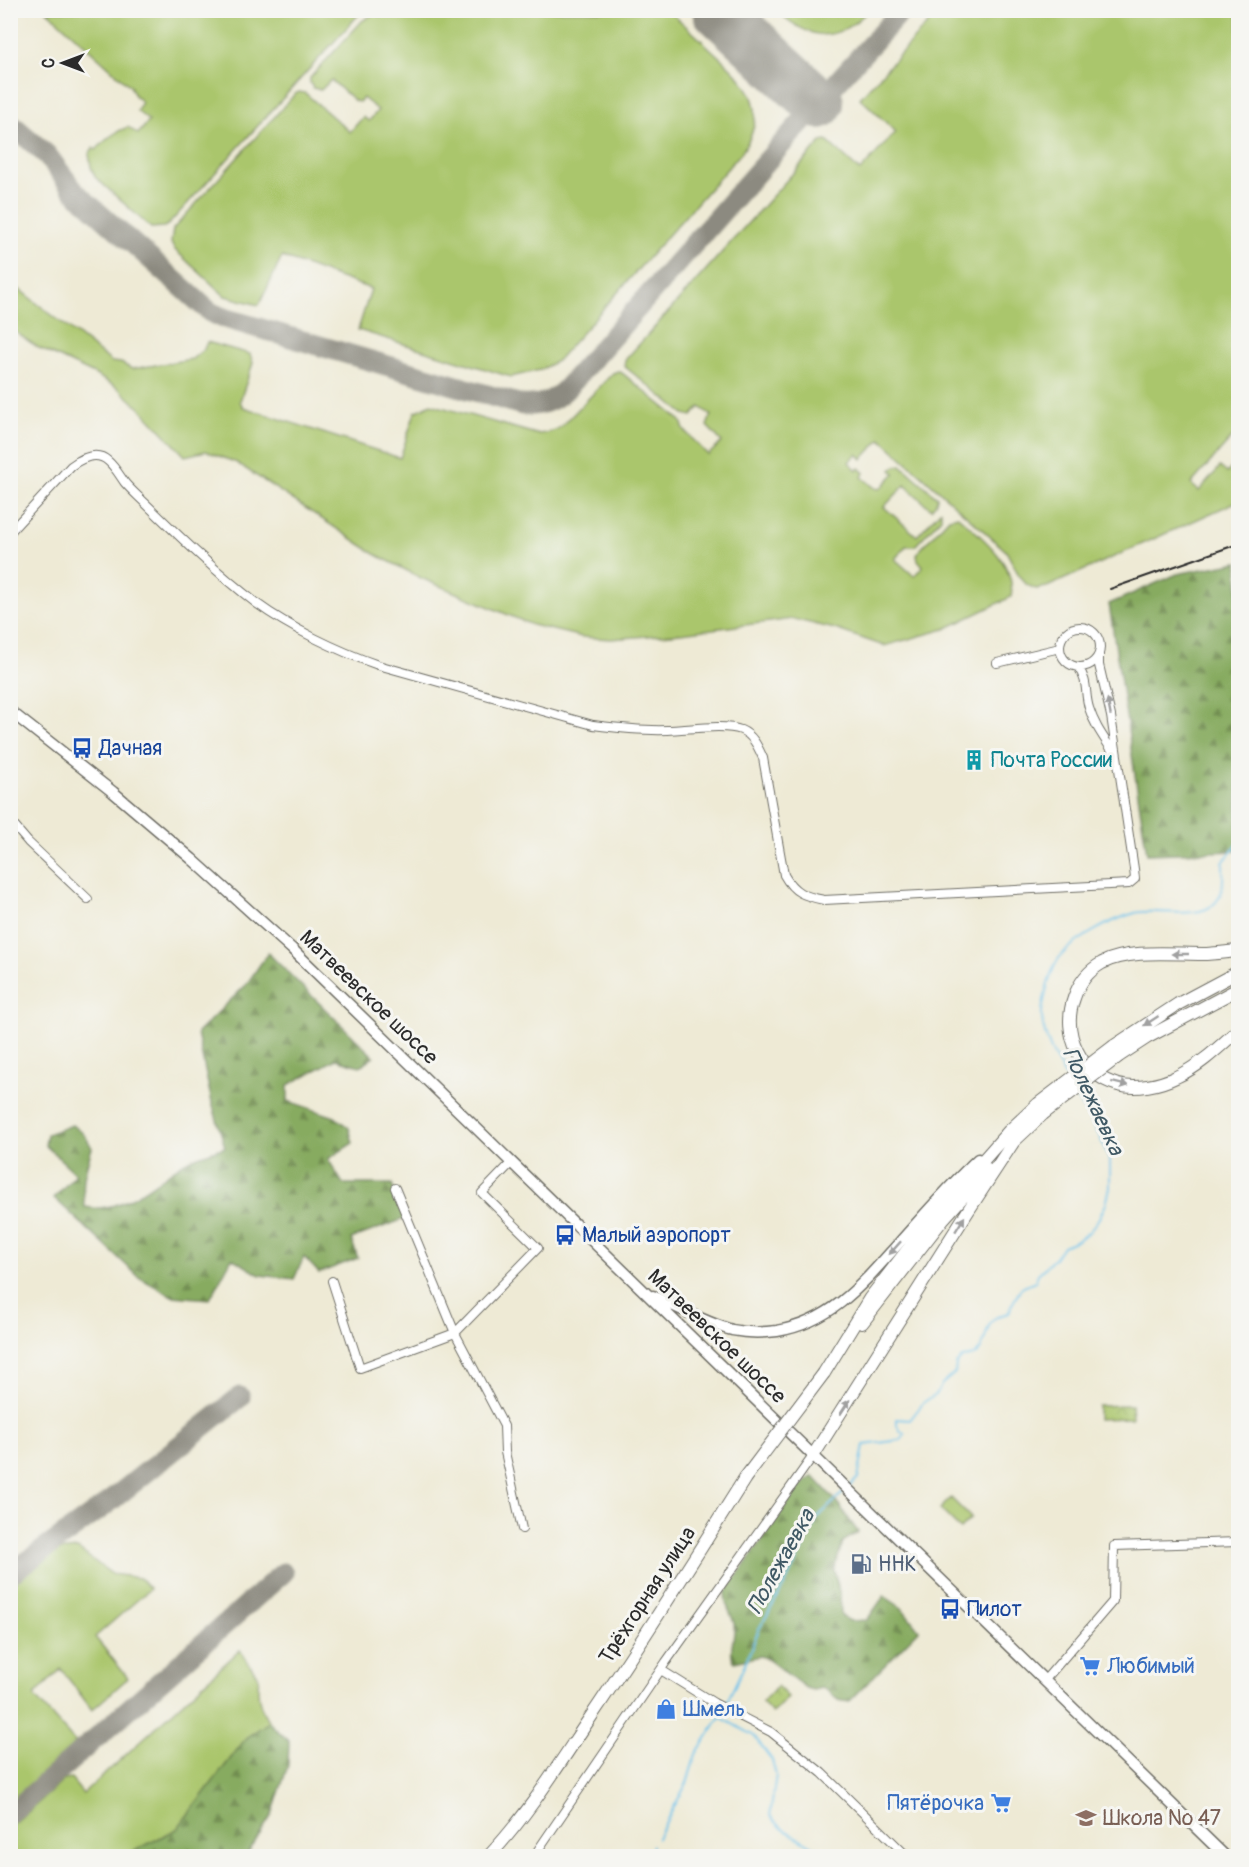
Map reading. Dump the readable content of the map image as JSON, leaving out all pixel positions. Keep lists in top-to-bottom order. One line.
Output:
{"streets":{"highway":["Трёхгорная улица"],"main road":["Матвеевское шоссе"]},"water":["Полежаевка"],"places":{"bus stop":["Дачная","Малый аэропорт","Пилот"],"building":["Почта России"],"fuel station":["ННК"],"supermarket":["Любимый","Пятёрочка"],"shop":["Шмель"],"school or university":["Школа № 47"]},"north":"left"}
